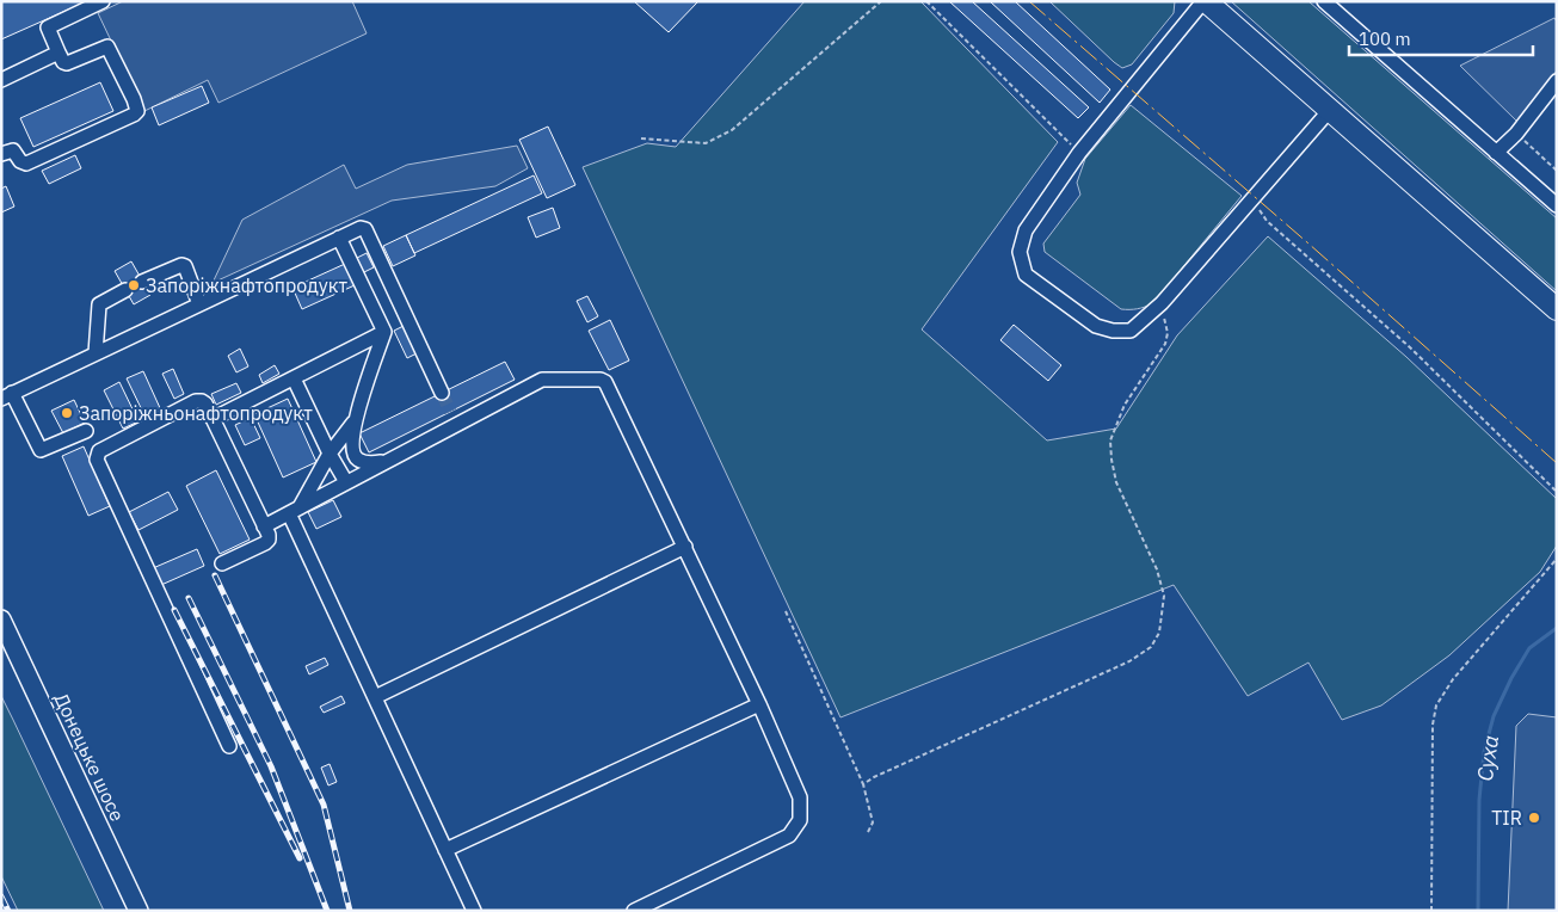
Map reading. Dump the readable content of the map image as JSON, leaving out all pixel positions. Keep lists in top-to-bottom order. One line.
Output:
{"streets":{"main road":["Донецьке шосе"]},"water":["Суха"],"places":["Запоріжнафтопродукт","Запоріжньонафтопродукт","TIR"],"scale_bar":"100 m"}
